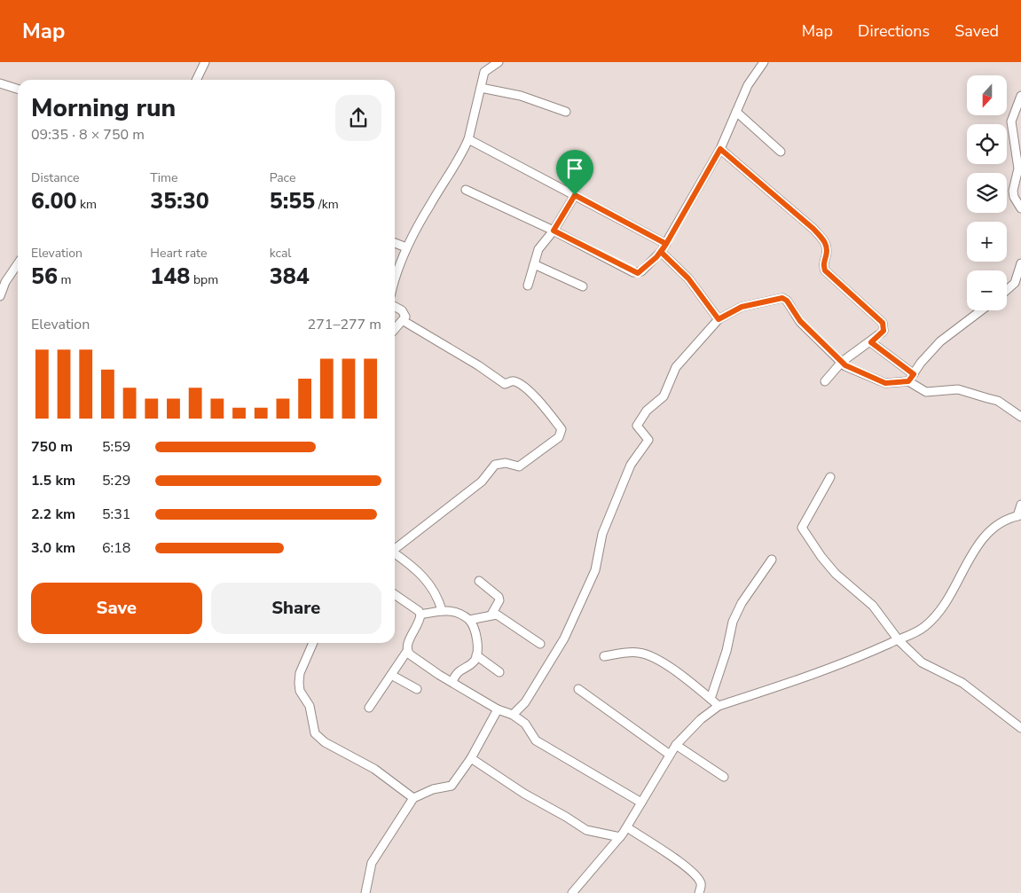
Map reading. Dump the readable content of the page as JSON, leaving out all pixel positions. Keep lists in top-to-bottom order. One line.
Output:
{"north":"bottom","page":{"header":"Map","nav":["Map","Directions","Saved"],"map_buttons":["+","−"],"heading":["Morning run","09:35 · 8 × 750 m"],"stats":[["Distance","6.00 km"],["Time","35:30"],["Pace","5:55 /km"],["Elevation","56 m"],["Heart rate","148 bpm"],["kcal","384"]],"chart":["Elevation","271–277 m"],"list":[{"name":"750 m","note":"5:59"},{"name":"1.5 km","note":"5:29"},{"name":"2.2 km","note":"5:31"},{"name":"3.0 km","note":"6:18"}],"buttons":["Save","Share"]}}
